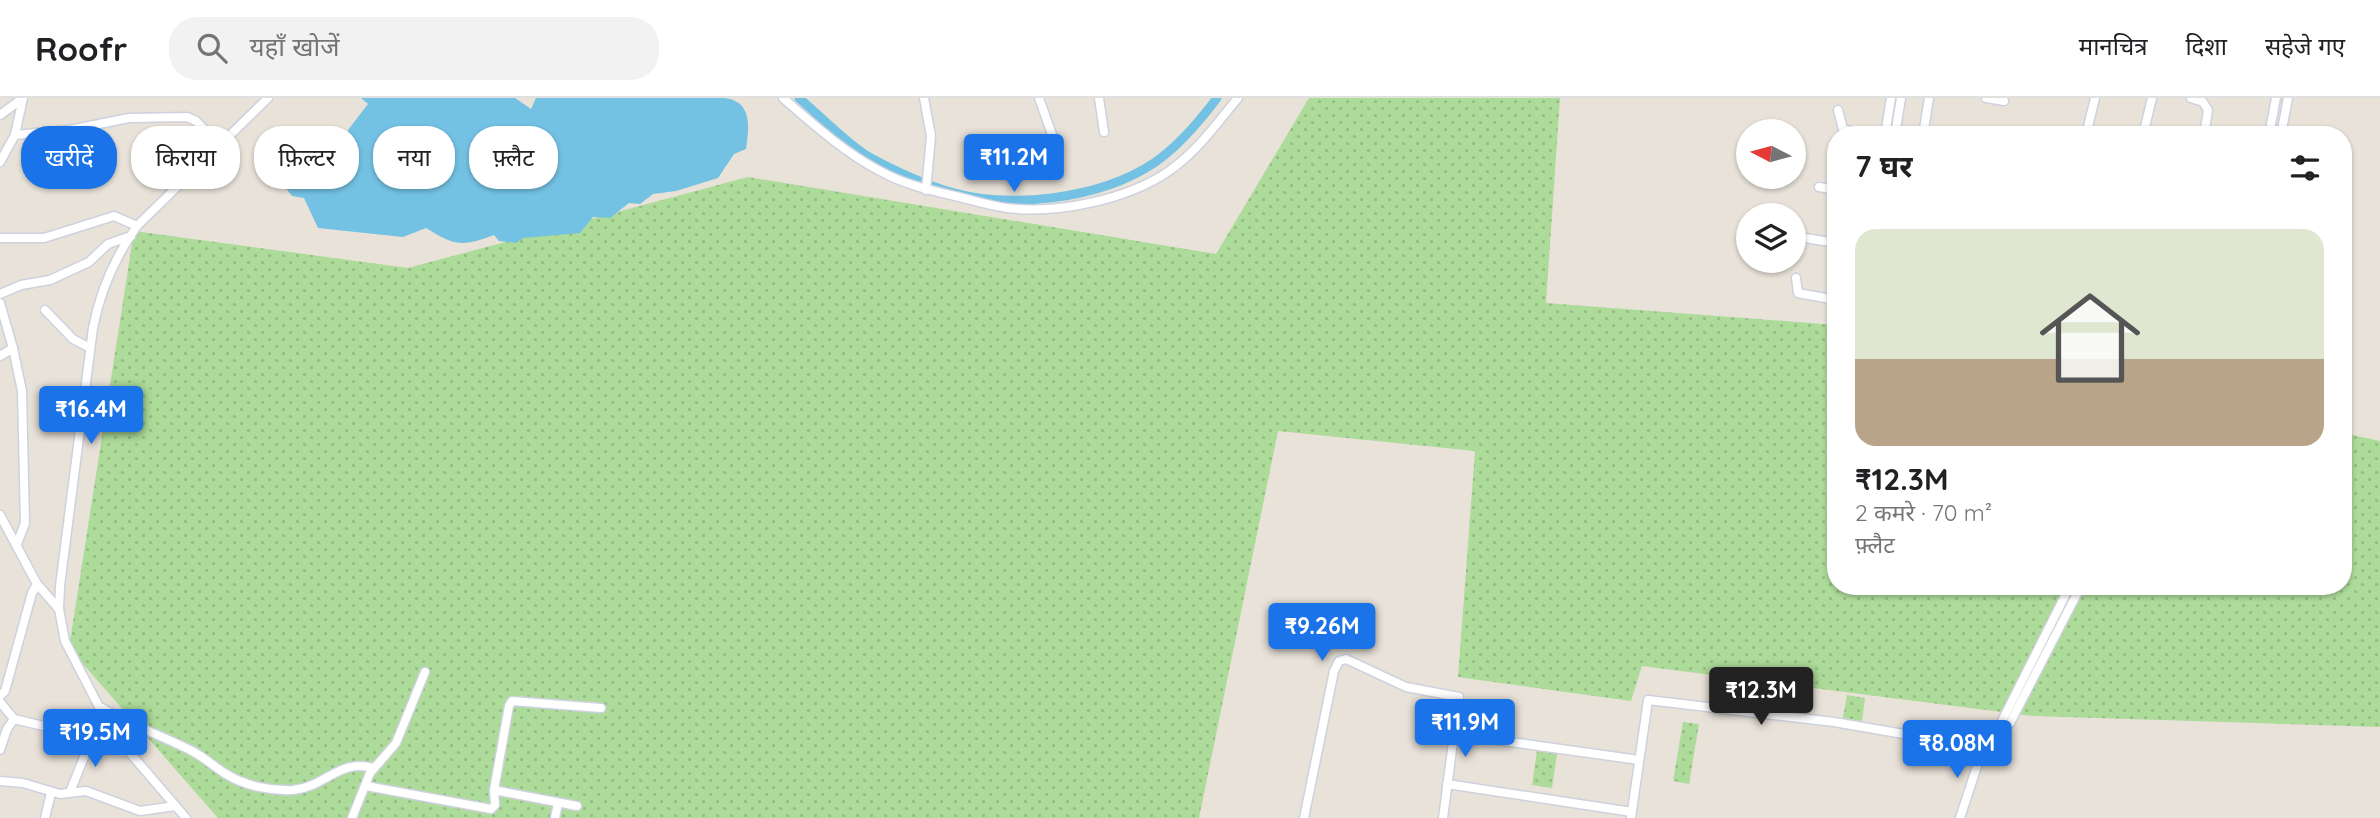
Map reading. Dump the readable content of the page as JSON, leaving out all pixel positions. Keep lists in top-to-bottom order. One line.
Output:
{"north":"left","page":{"header":"Roofr","search":"यहाँ खोजें","nav":["मानचित्र","दिशा","सहेजे गए"],"chip":["खरीदें","किराया","फ़िल्टर","नया","फ़्लैट"],"heading":"7 घर","price":["₹11.2M","₹16.4M","₹9.26M","₹12.3M","₹11.9M","₹19.5M","₹8.08M"],"list":[{"name":"₹12.3M","note":"2 कमरे · 70 m² · फ़्लैट"}]}}
